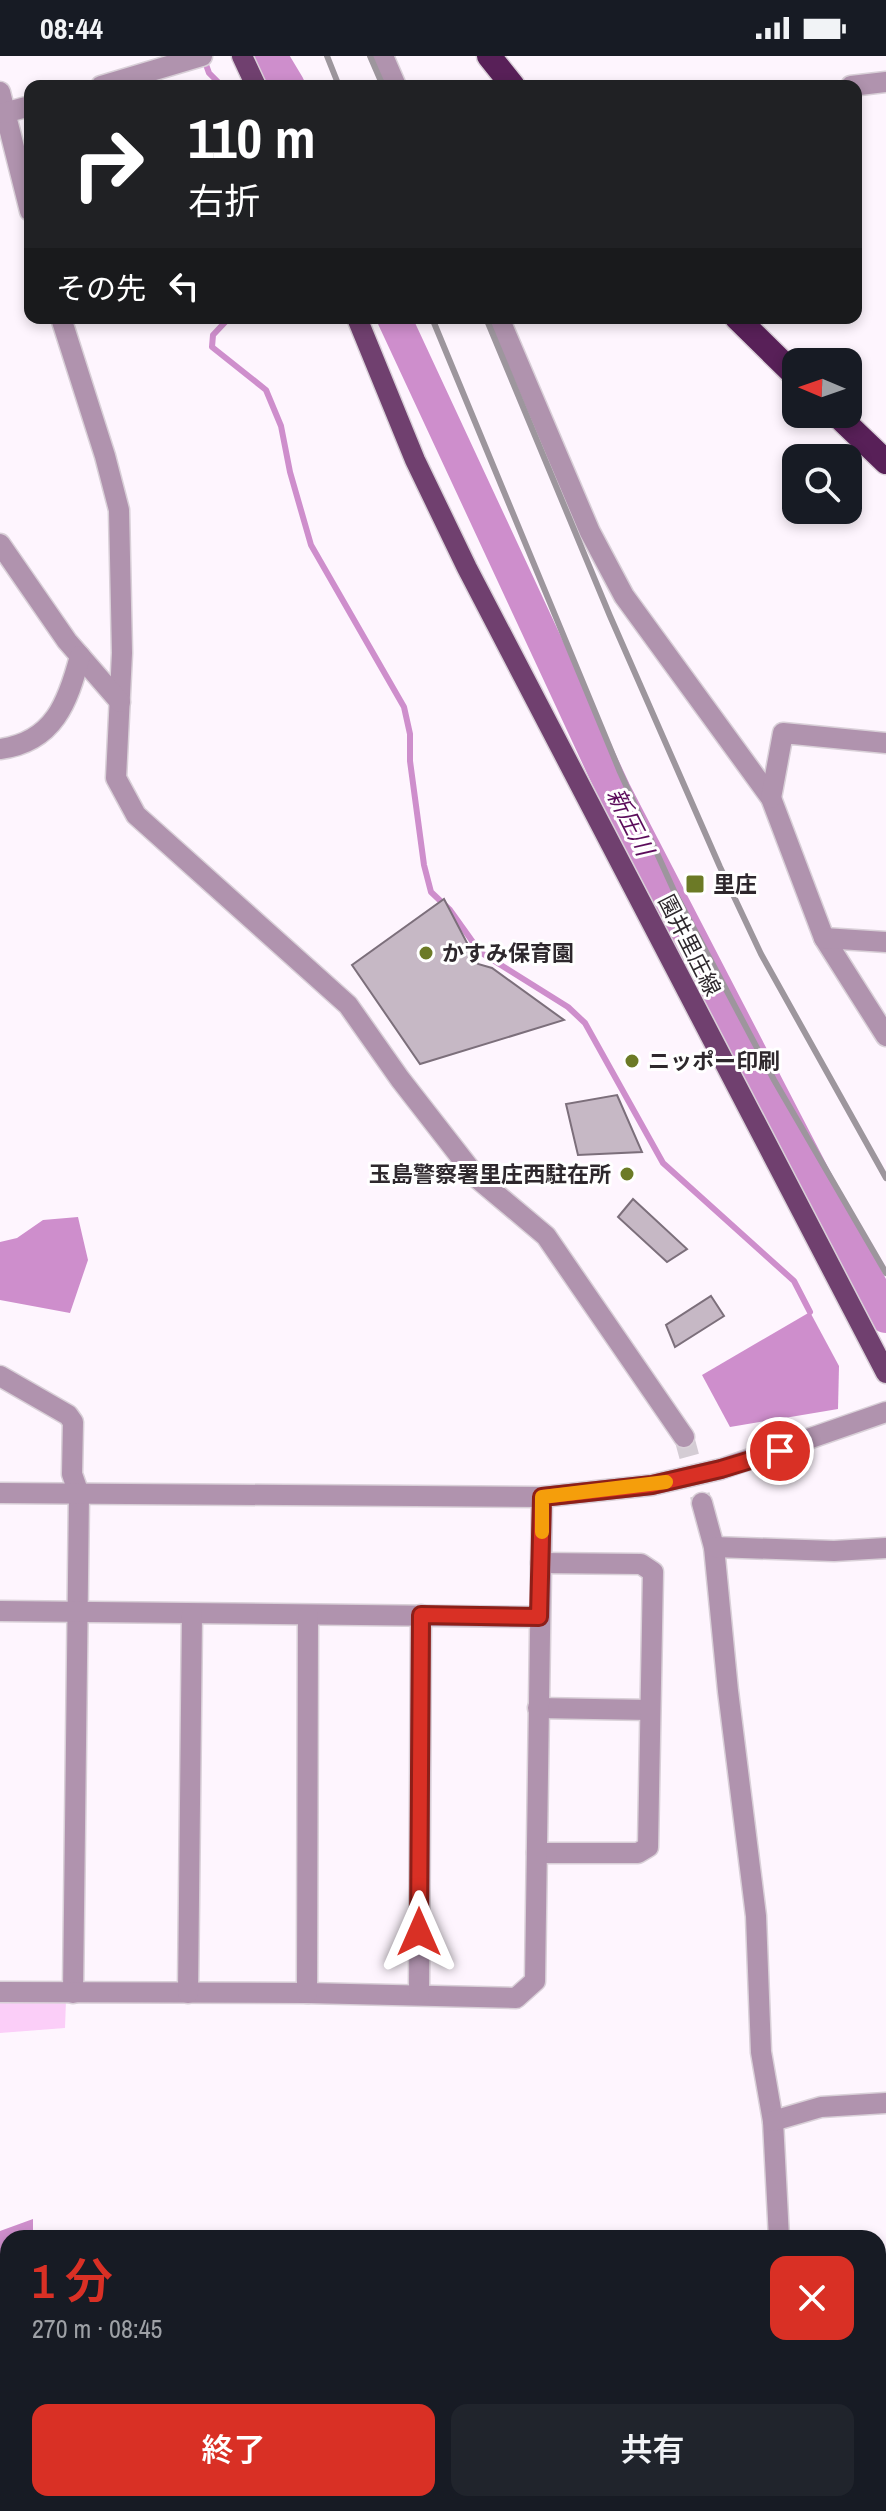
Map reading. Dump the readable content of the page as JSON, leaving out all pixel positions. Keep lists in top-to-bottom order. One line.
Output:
{"streets":{"main road":["園井里庄線"]},"water":["新圧川"],"places":{"transit":["里庄"],"other":["かすみ保育園","ニッポー印刷","玉島警察署里庄西駐在所"]},"north":"left","page":{"status":"08:44","turn":["110 m","右折"],"then":"その先","heading":["1 分","270 m · 08:45"],"buttons":["終了","共有"]}}
